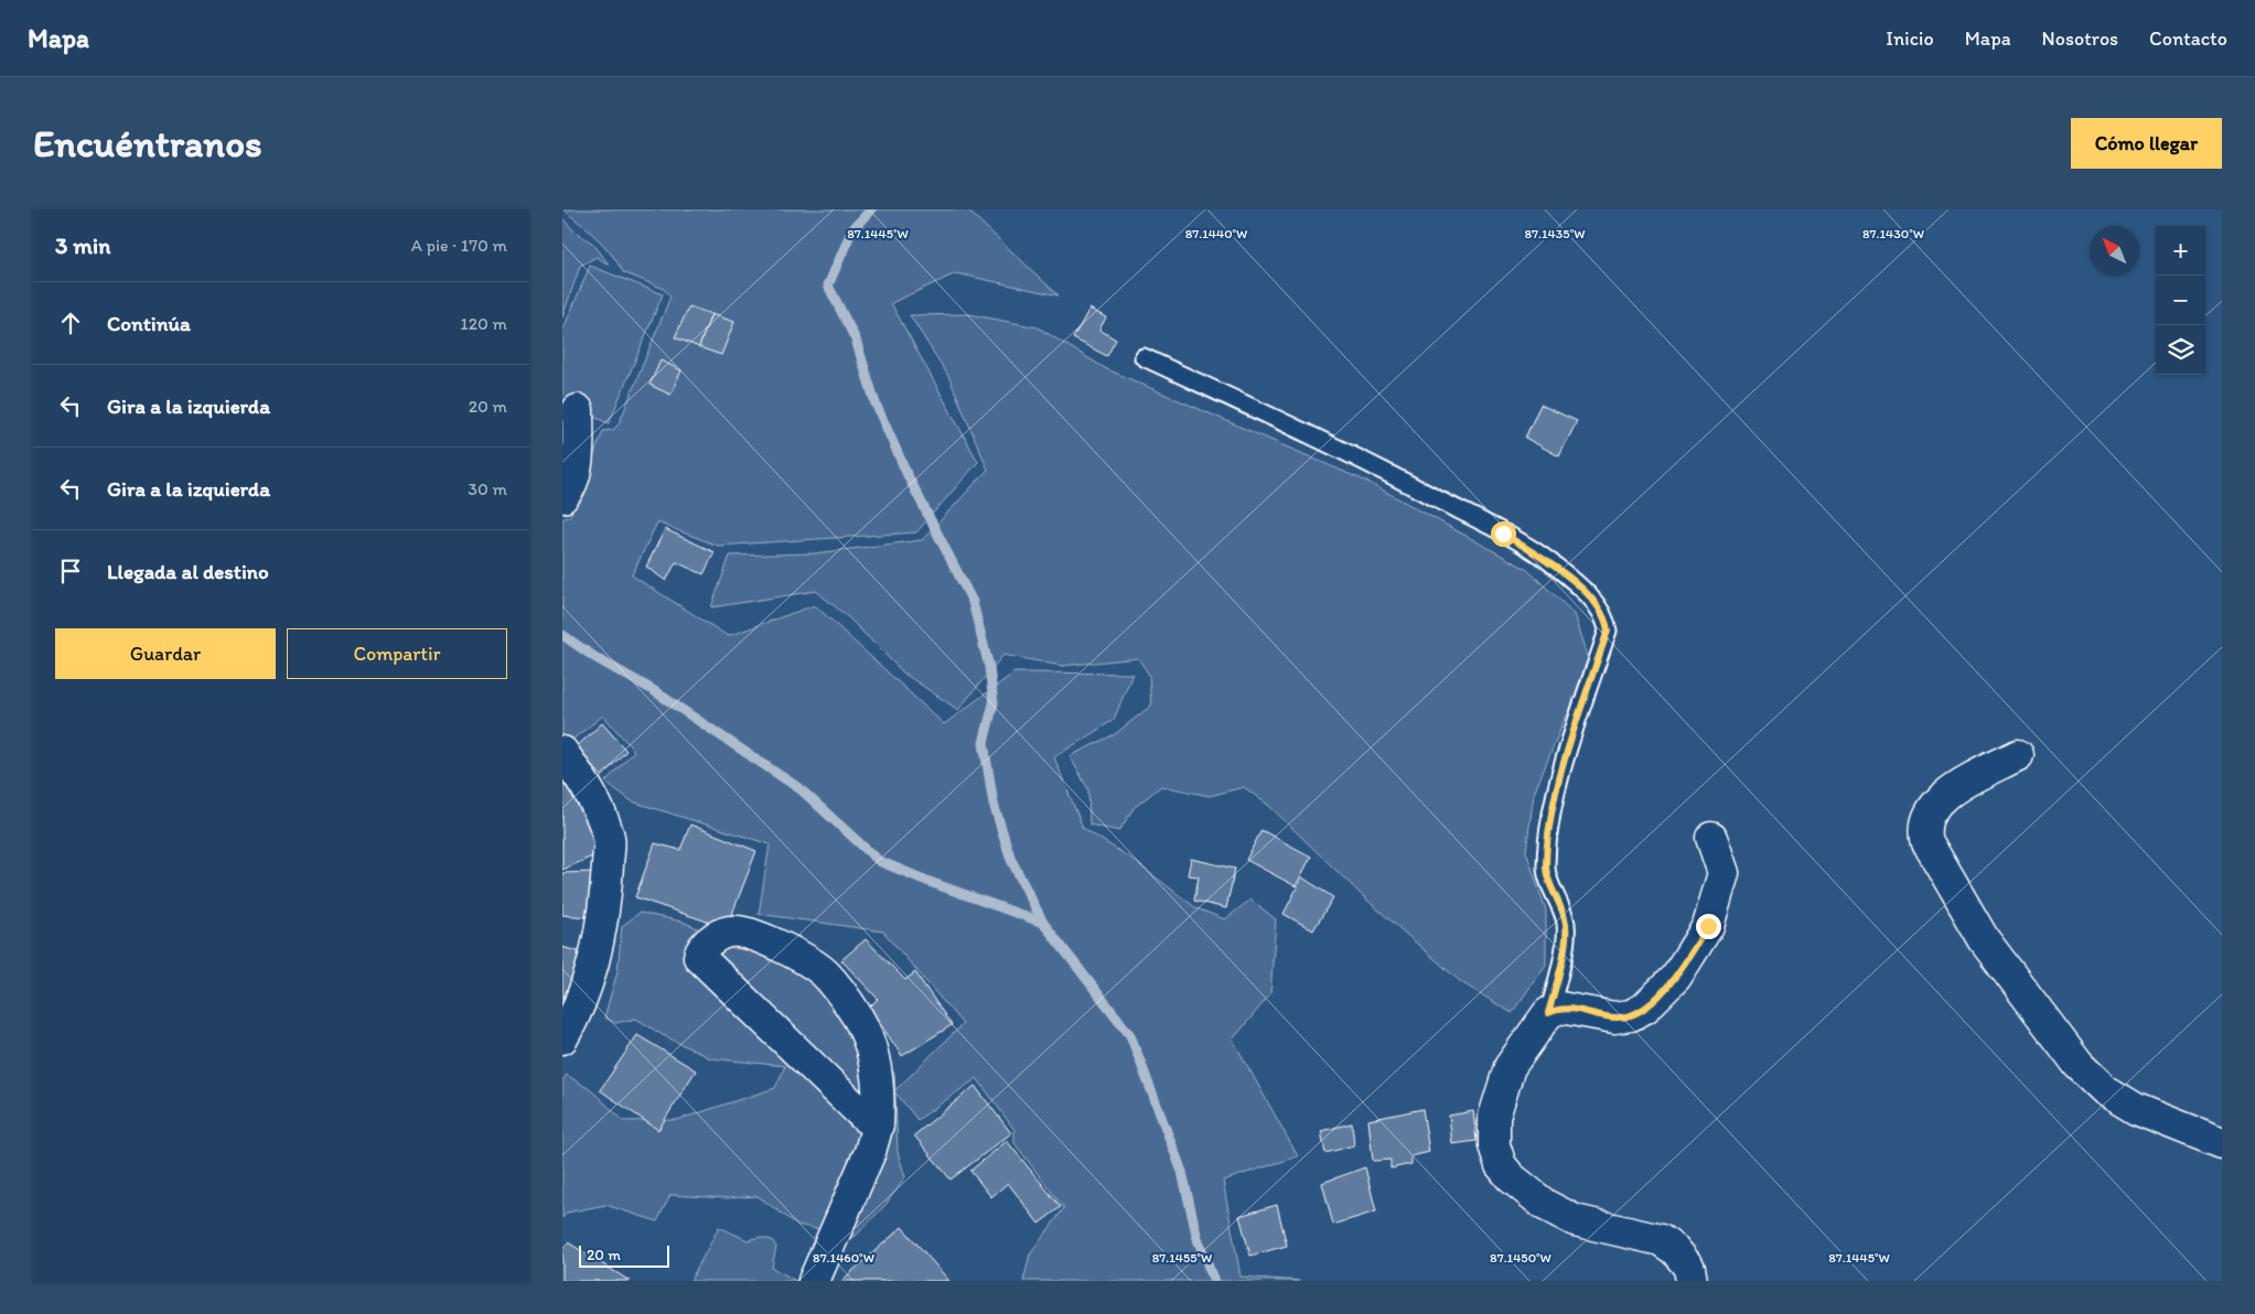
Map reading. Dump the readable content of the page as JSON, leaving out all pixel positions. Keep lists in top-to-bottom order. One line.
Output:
{"scale_bar":"20 m","north":"top left","page":{"header":"Mapa","nav":["Inicio","Mapa","Nosotros","Contacto"],"buttons":["Cómo llegar",["Guardar","Compartir"]],"title":"Encuéntranos","heading":["3 min","A pie · 170 m"],"map_buttons":["+","−"],"list":[["Continúa","120 m"],["Gira a la izquierda","20 m"],["Gira a la izquierda","30 m"],"Llegada al destino"],"scale":"20 m"},"coordinates":["87.1445°W","87.1440°W","87.1435°W","87.1430°W","87.1460°W","87.1455°W","87.1450°W"]}
